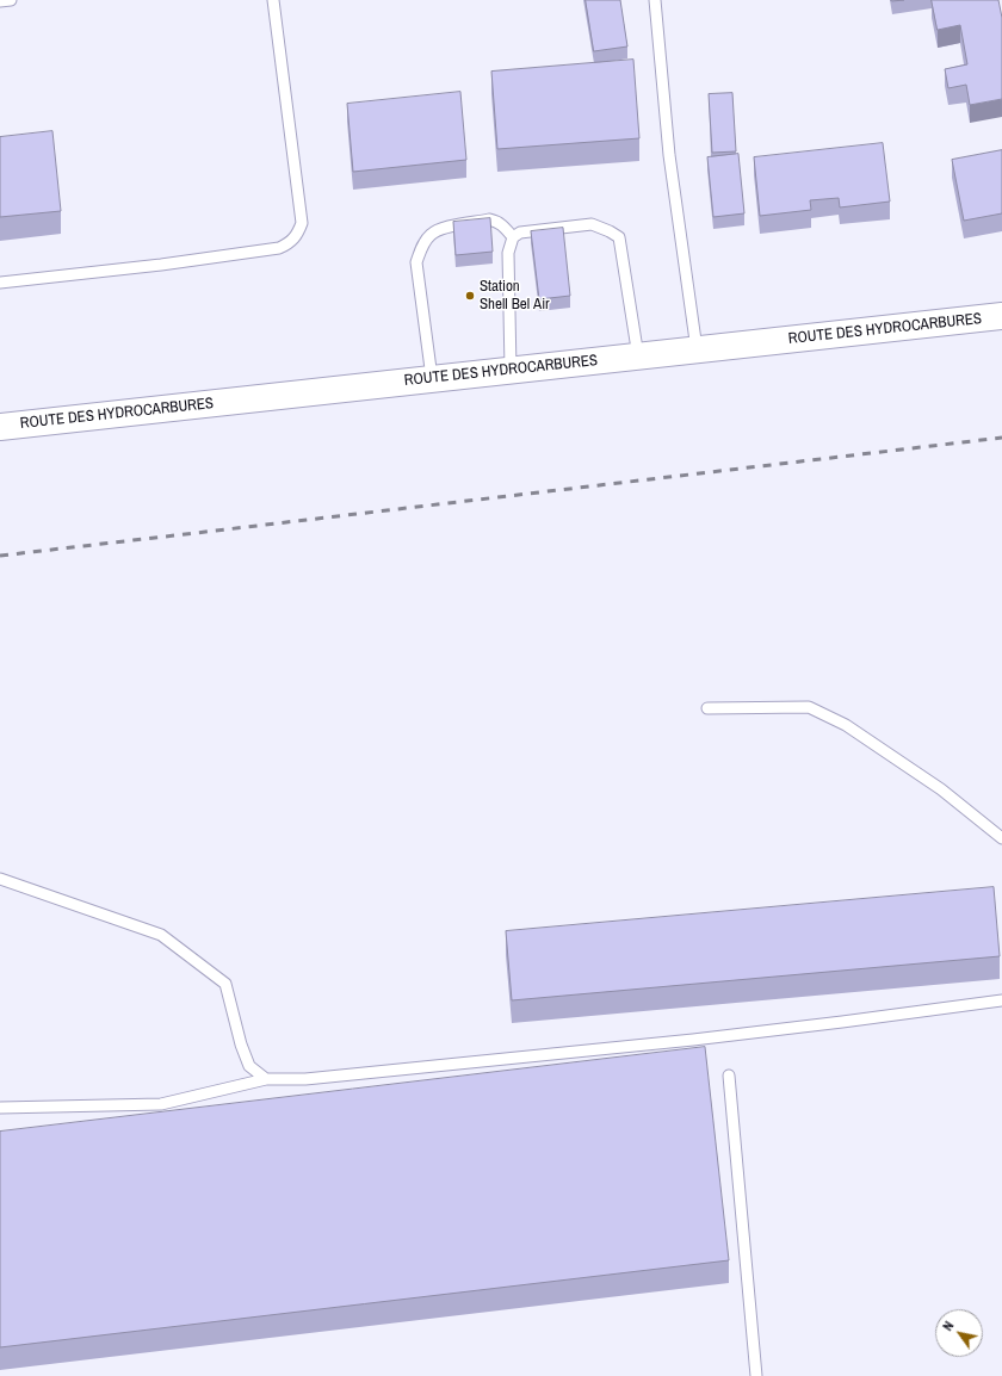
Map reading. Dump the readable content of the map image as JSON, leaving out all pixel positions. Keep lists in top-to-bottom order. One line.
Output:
{"streets":{"street":["ROUTE DES HYDROCARBURES"]},"places":["Station Shell Bel Air"],"north":"top left"}
